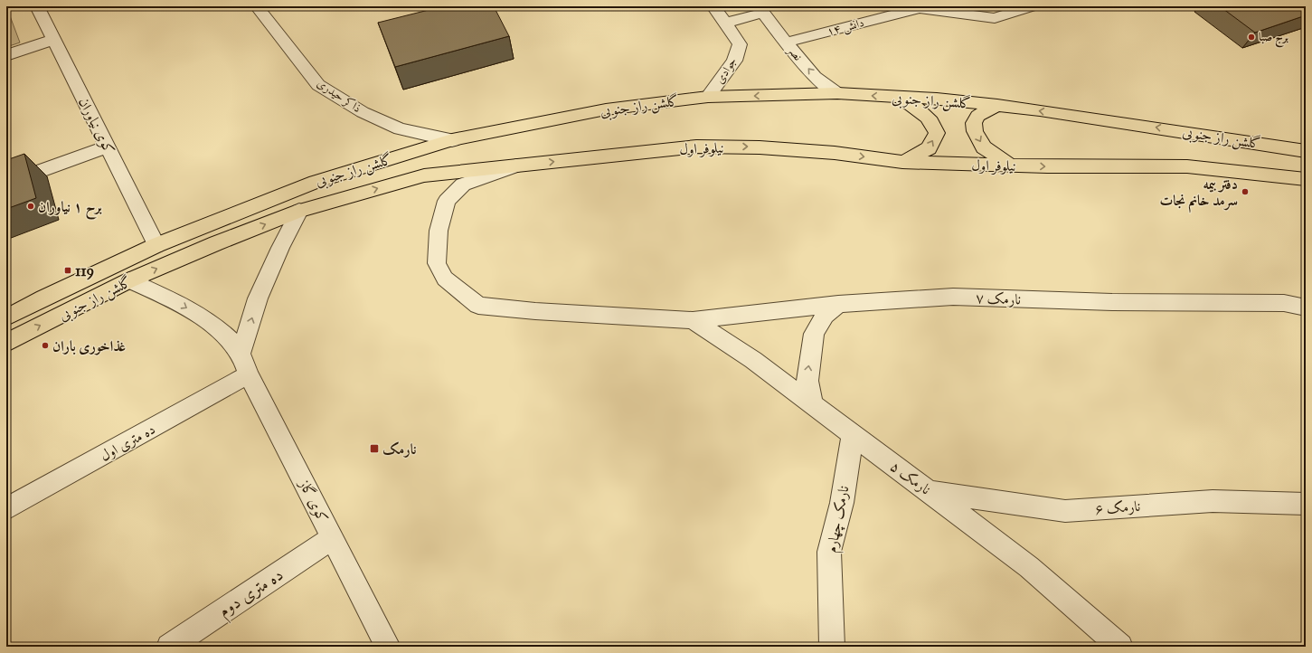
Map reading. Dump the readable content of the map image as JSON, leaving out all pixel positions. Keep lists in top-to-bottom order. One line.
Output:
{"streets":{"main road":["گلشن راز جنوبی","نیلوفر اول"],"street":["دانش ۱۴","نصر","جوادی","ذاکر حیدری","کوی نیاوران","نارمک ۷","ده متری اول","نارمک ۵","کوی گاز","نارمک ۶","نارمک چهارم","ده متری دوم"]},"crossings":[["دانش ۱۴","نصر"],["نصر","گلشن راز جنوبی"],["جوادی","گلشن راز جنوبی"],["ذاکر حیدری","گلشن راز جنوبی"],["گلشن راز جنوبی","کوی نیاوران"],["گلشن راز جنوبی","نیلوفر اول"],["نیلوفر اول","نارمک ۷"],["نیلوفر اول","نارمک ۵"],["نارمک ۷","نارمک ۵"],["ده متری اول","کوی گاز"],["نارمک ۵","نارمک ۶"],["نارمک ۵","نارمک چهارم"],["کوی گاز","ده متری دوم"]],"one_way":["نصر","نیلوفر اول"],"places":{"other":["برج صبا","دفتر بیمه سرمد خانم نجات","برح ۱ نیاوران","غذاخوری باران"],"transit":["119","نارمک"]}}
